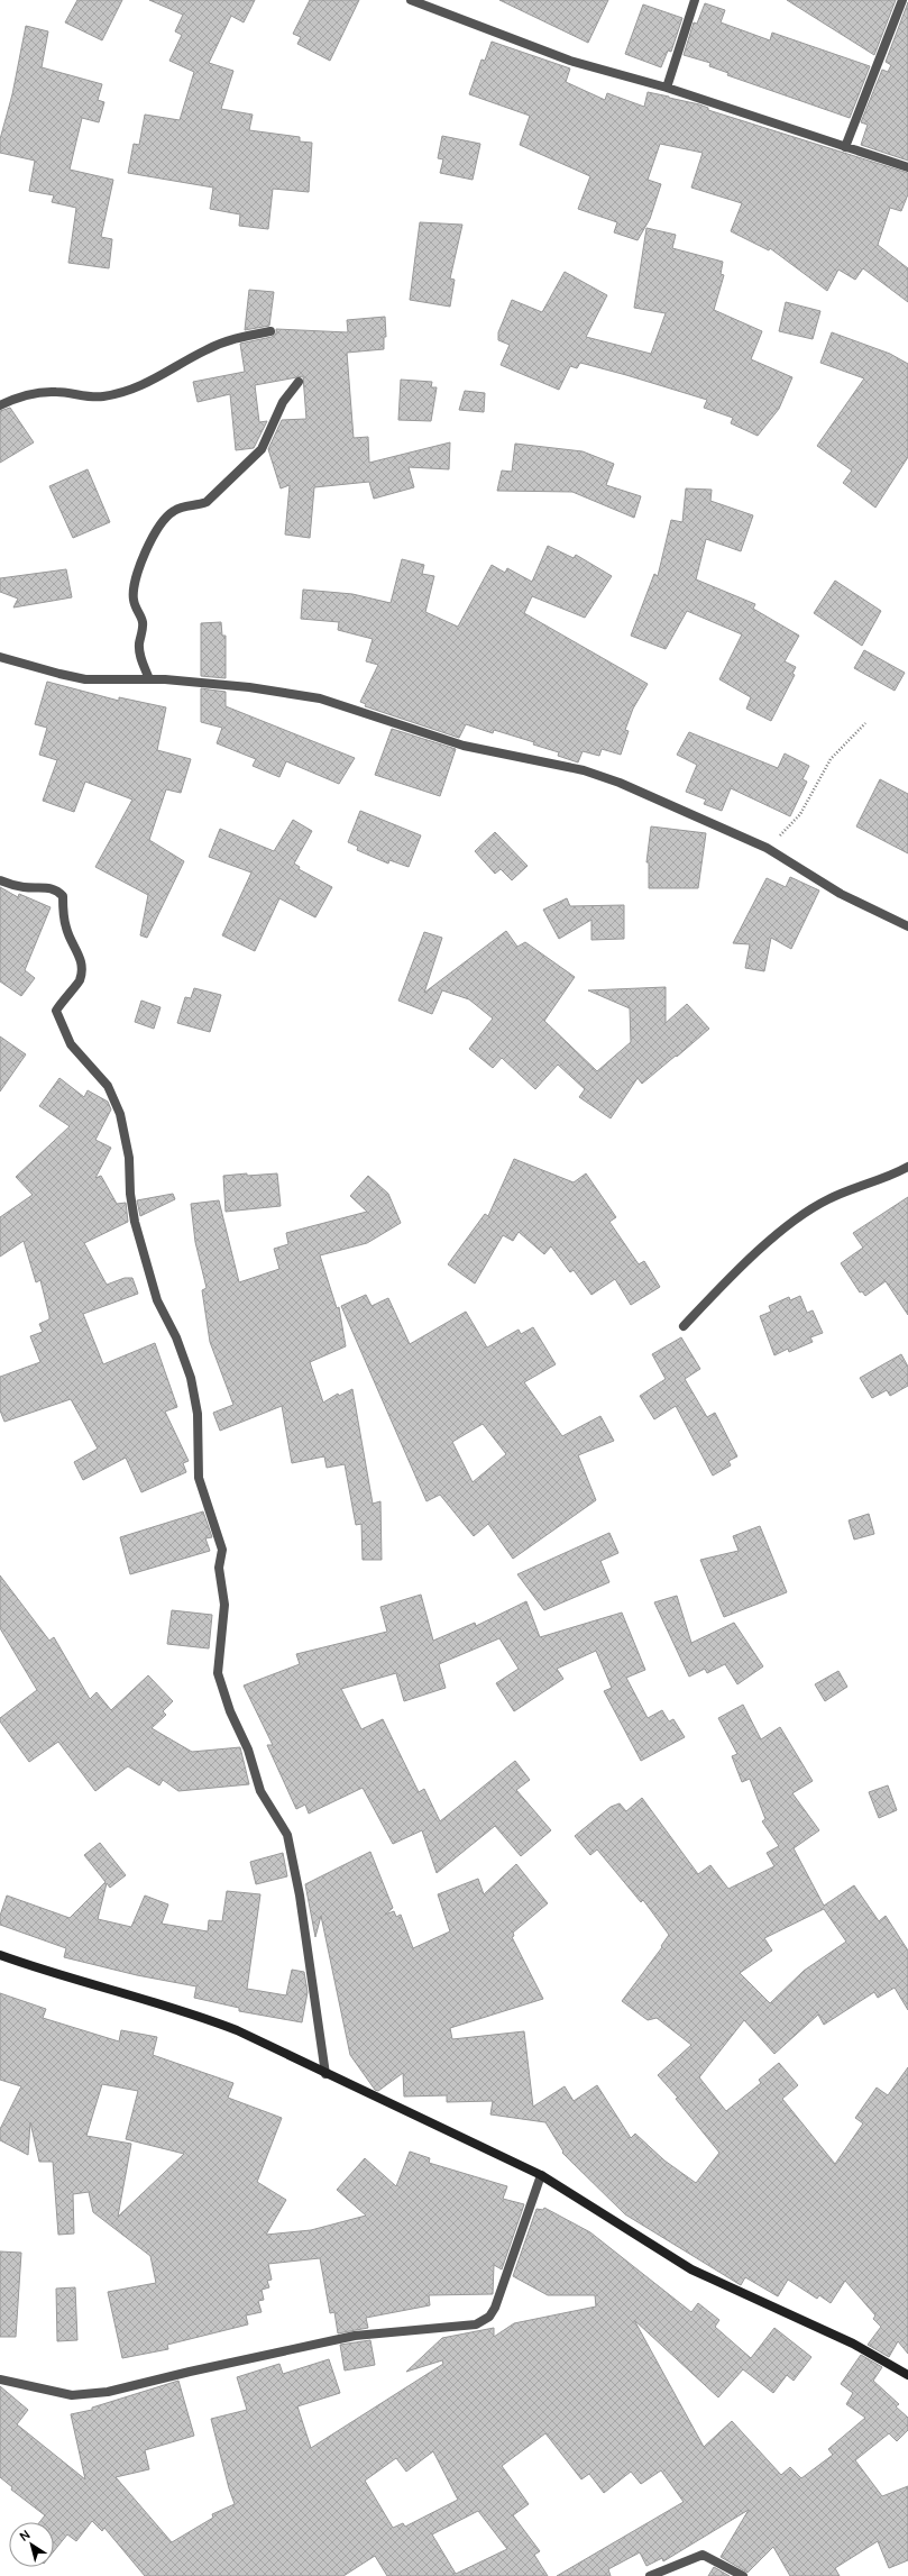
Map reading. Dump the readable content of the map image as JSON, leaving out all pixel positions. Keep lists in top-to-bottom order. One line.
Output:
{"north":"top left"}
